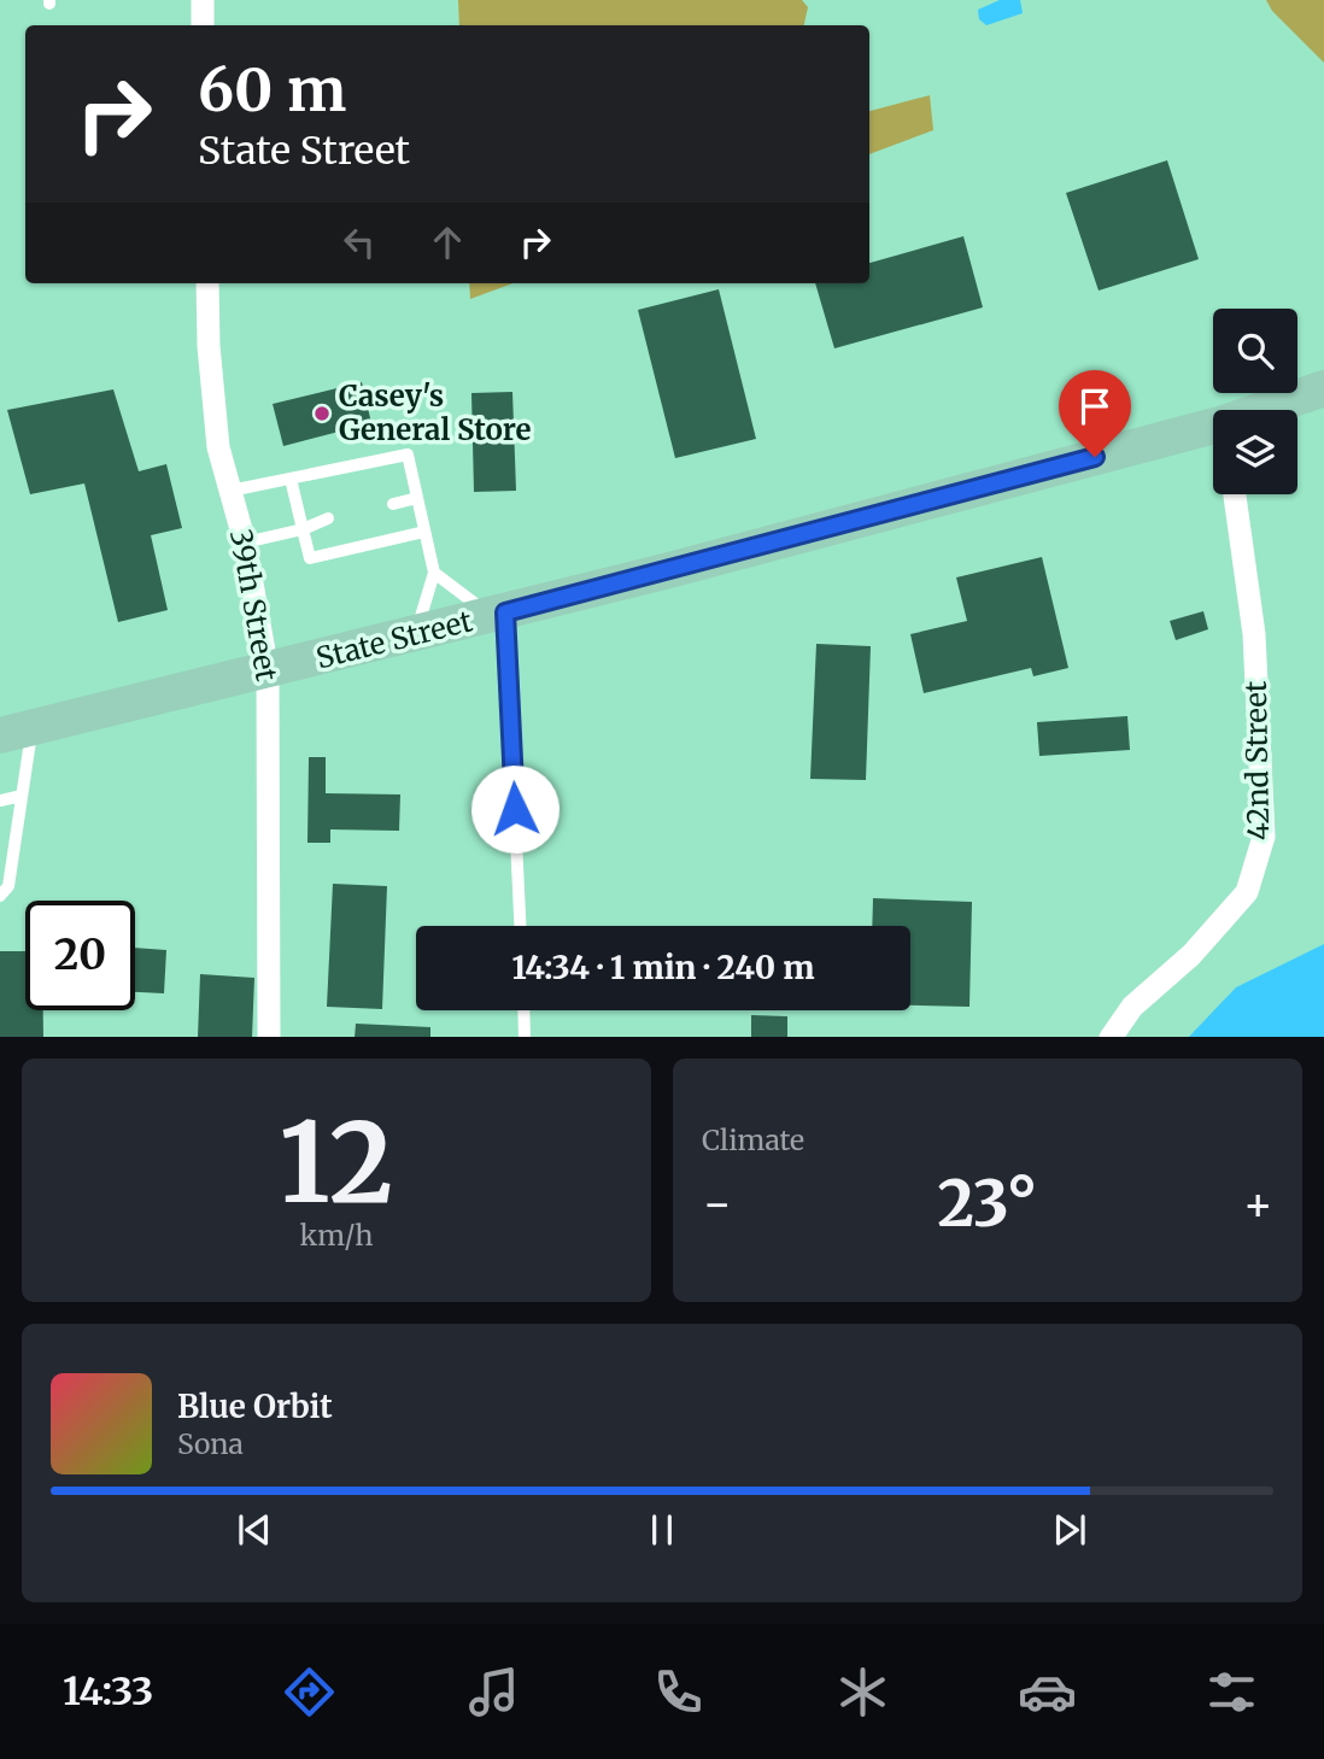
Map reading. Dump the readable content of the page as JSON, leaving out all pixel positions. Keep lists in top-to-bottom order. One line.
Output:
{"streets":{"main road":["State Street"],"street":["39th Street","42nd Street"]},"crossings":[["39th Street","State Street"]],"places":["Casey's General Store"],"page":{"turn":["60 m","State Street"],"limit":"20","trip":"14:34 · 1 min · 240 m","tile":[["12","km/h"],"Climate"],"heat":["−","23°","+"],"song":["Blue Orbit","Sona"],"tabs":"14:33"}}
